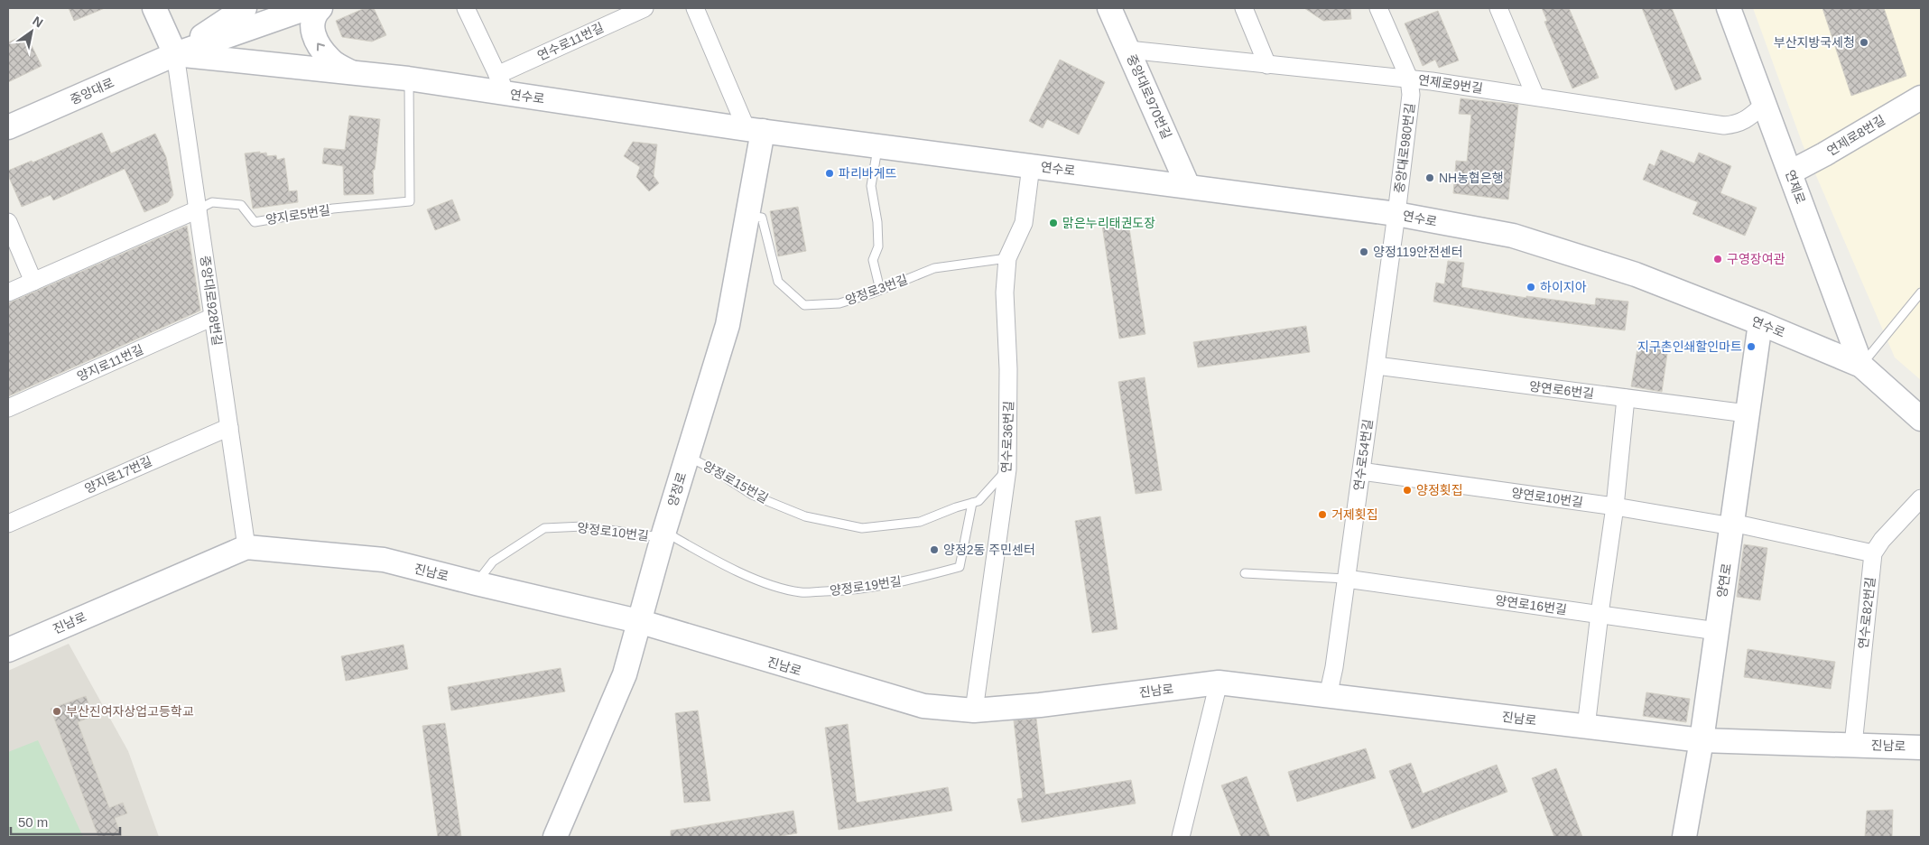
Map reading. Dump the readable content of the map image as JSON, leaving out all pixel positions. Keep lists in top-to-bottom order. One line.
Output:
{"streets":{"street":["연수로11번길","연제로9번길","중앙대로","연수로","중앙대로970번길","연제로8번길","중앙대로980번길","연제로","양지로5번길","중앙대로928번길","양지로11번길","양연로6번길","연수로36번길","연수로54번길","양지로17번길","양정로","양연로10번길","진남로","양연로","양연로16번길","연수로82번길"],"lane":["양정로3번길","양정로15번길","양정로10번길","양정로19번길"]},"crossings":[["연수로11번길","연수로"],["연제로9번길","중앙대로970번길"],["연제로9번길","중앙대로980번길"],["연제로9번길","연제로"],["중앙대로","연수로"],["중앙대로","중앙대로928번길"],["연수로","중앙대로970번길"],["연수로","중앙대로980번길"],["연수로","연제로"],["연수로","양지로5번길"],["연수로","중앙대로928번길"],["연수로","연수로36번길"],["연수로","연수로54번길"],["연수로","양정로"],["연수로","양연로"],["연제로8번길","연제로"],["중앙대로980번길","연수로54번길"],["양지로5번길","중앙대로928번길"],["양정로3번길","연수로36번길"],["양정로3번길","양정로"],["중앙대로928번길","양지로11번길"],["중앙대로928번길","양지로17번길"],["중앙대로928번길","진남로"],["양연로6번길","연수로54번길"],["양연로6번길","양연로"],["연수로36번길","양정로15번길"],["연수로36번길","진남로"],["연수로54번길","양연로10번길"],["연수로54번길","진남로"],["연수로54번길","양연로16번길"],["양정로15번길","양정로"],["양정로15번길","양정로19번길"],["양정로","양정로10번길"],["양정로","진남로"],["양정로","양정로19번길"],["양연로10번길","양연로"],["양연로10번길","연수로82번길"],["양정로10번길","진남로"],["양정로10번길","양정로19번길"],["진남로","양연로"],["진남로","연수로82번길"],["양연로","양연로16번길"]],"places":["부산지방국세청","파리바게뜨","NH농협은행","맑은누리태권도장","양정119안전센터","구영장여관","하이지아","지구촌인쇄할인마트","양정횟집","거제횟집","양정2동 주민센터","부산진여자상업고등학교"],"scale_bar":"50 m","north":"top right"}
